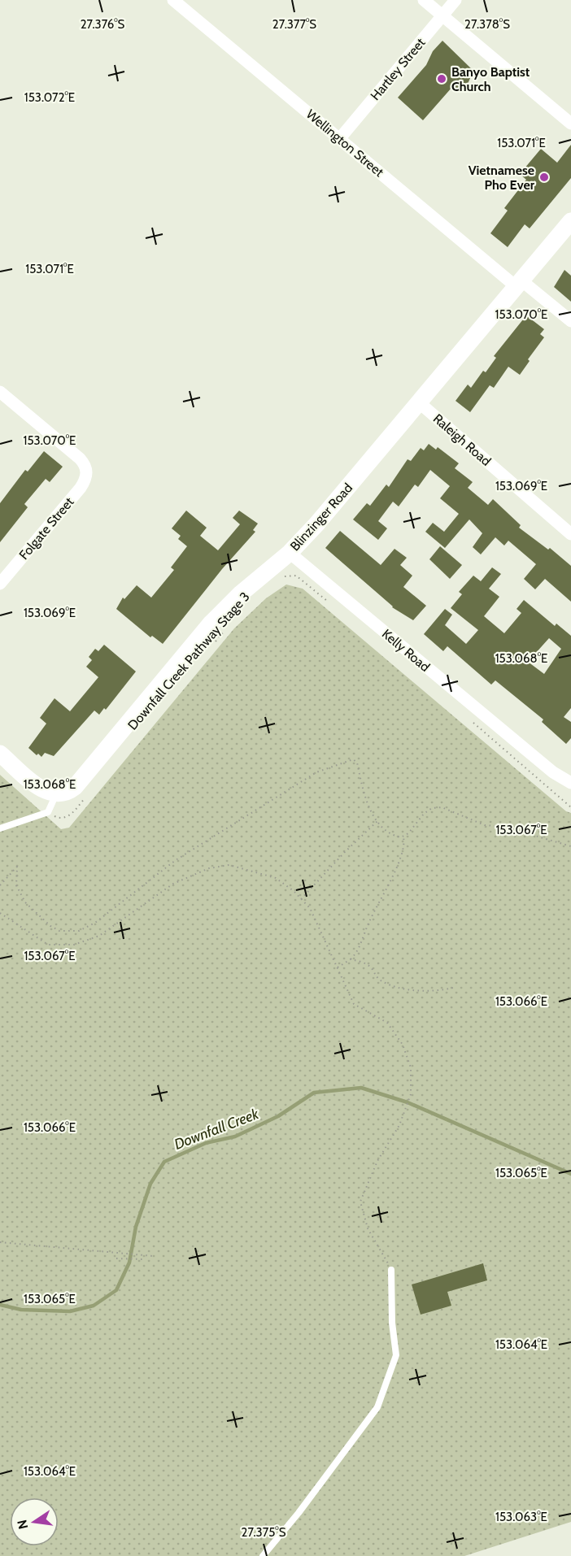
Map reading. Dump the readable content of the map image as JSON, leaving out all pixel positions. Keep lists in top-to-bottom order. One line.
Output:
{"streets":{"street":["Hartley Street","Wellington Street","Raleigh Road","Blinzinger Road","Folgate Street","Kelly Road"],"path":["Downfall Creek Pathway Stage 3"]},"crossings":[["Hartley Street","Wellington Street"],["Wellington Street","Blinzinger Road"],["Raleigh Road","Blinzinger Road"],["Blinzinger Road","Kelly Road"]],"water":["Downfall Creek"],"places":["Banyo Baptist Church","Vietnamese Pho Ever"],"north":"left","coordinates":["27.376°S","27.377°S","27.378°S","153.072°E","153.071°E","153.070°E","153.069°E","153.068°E","153.067°E","153.066°E","153.065°E","153.064°E","153.063°E","27.375°S"]}
